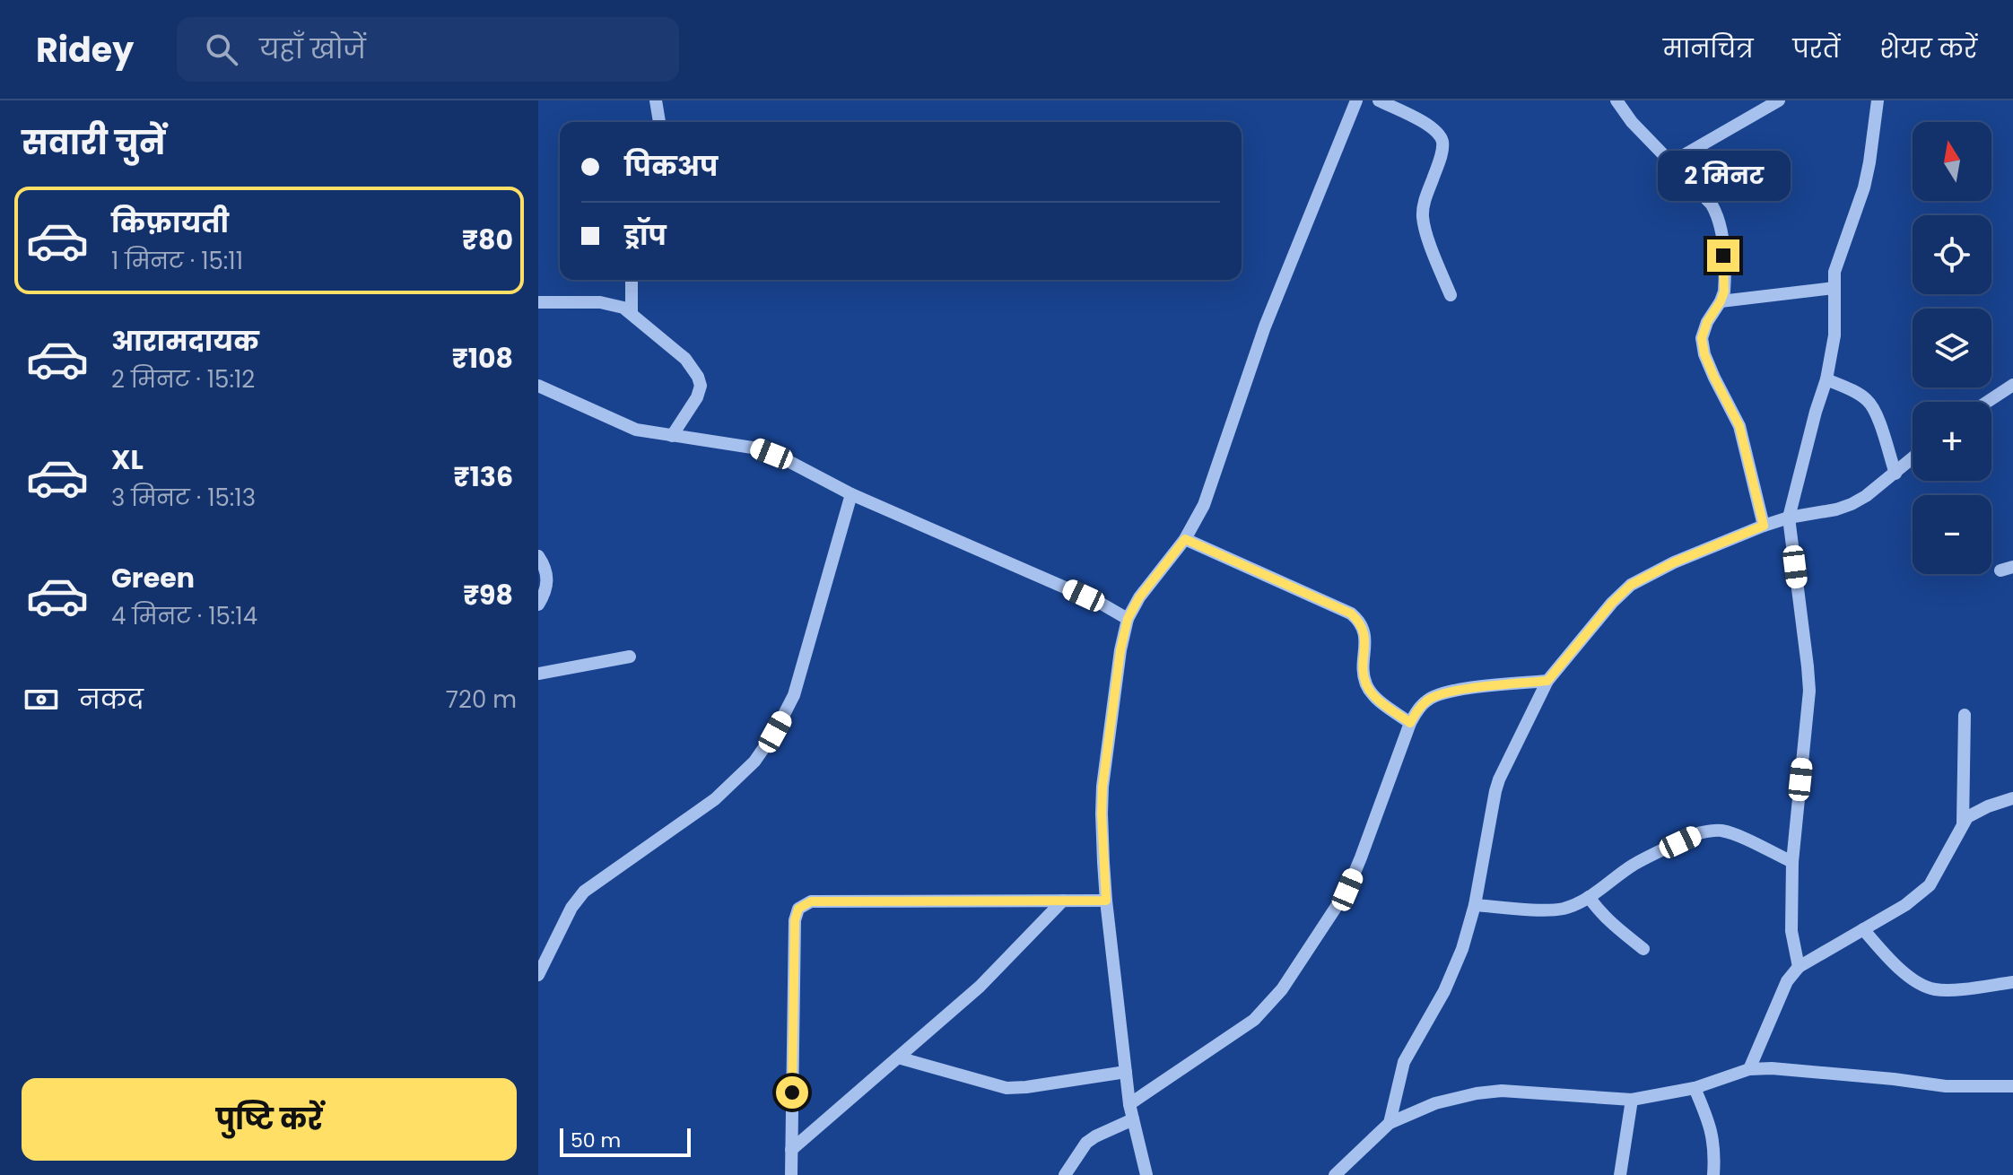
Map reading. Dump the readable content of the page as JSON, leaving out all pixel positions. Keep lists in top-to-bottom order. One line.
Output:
{"scale_bar":"50 m","north":"top","page":{"header":"Ridey","search":"यहाँ खोजें","nav":["मानचित्र","परतें","शेयर करें"],"heading":"सवारी चुनें","map_buttons":["+","−"],"banner":["पिकअप","ड्रॉप"],"bubble":"2 मिनट","list":[{"name":"किफ़ायती","note":"1 मिनट · 15:11","value":"₹80"},{"name":"आरामदायक","note":"2 मिनट · 15:12","value":"₹108"},{"name":"XL","note":"3 मिनट · 15:13","value":"₹136"},{"name":"Green","note":"4 मिनट · 15:14","value":"₹98"}],"pay":["नकद","720 m"],"buttons":"पुष्टि करें","scale":"50 m"}}
